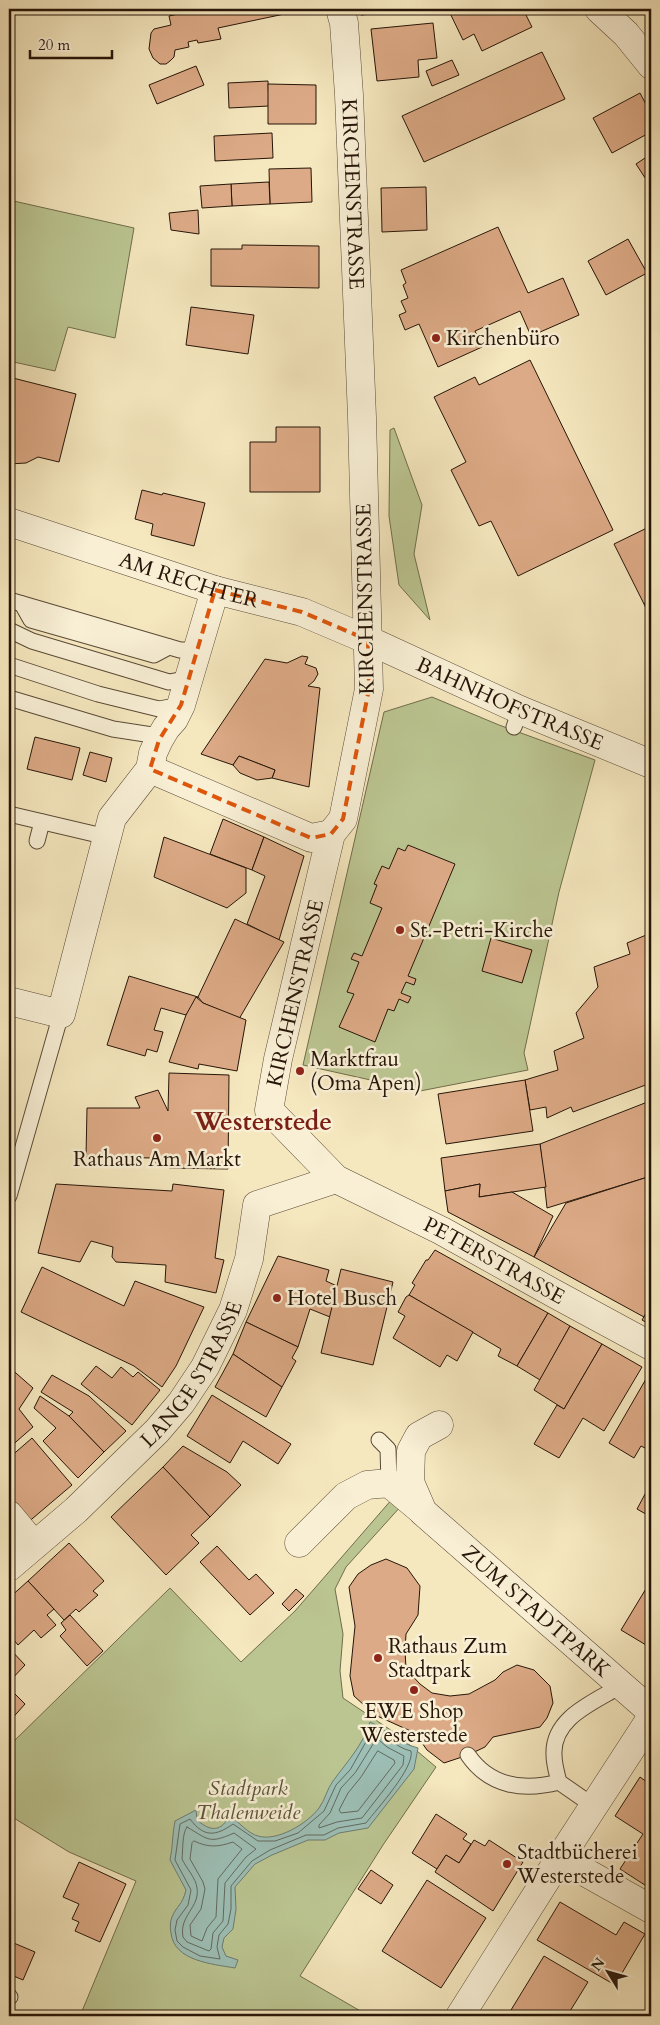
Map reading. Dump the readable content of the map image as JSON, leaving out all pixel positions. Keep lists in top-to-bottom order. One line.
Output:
{"streets":{"street":["KIRCHENSTRASSE","AM RECHTER","BAHNHOFSTRASSE","PETERSTRASSE","LANGE STRASSE","ZUM STADTPARK"]},"crossings":[["KIRCHENSTRASSE","AM RECHTER"],["KIRCHENSTRASSE","BAHNHOFSTRASSE"],["KIRCHENSTRASSE","PETERSTRASSE"],["KIRCHENSTRASSE","LANGE STRASSE"],["AM RECHTER","BAHNHOFSTRASSE"],["PETERSTRASSE","LANGE STRASSE"]],"districts":["Westerstede"],"parks":["Stadtpark Thalenweide"],"places":["Kirchenbüro","St.-Petri-Kirche","Marktfrau (Oma Apen)","Rathaus Am Markt","Hotel Busch","Rathaus Zum Stadtpark","EWE Shop Westerstede","Stadtbücherei Westerstede"],"scale_bar":"20 m","north":"top left"}
